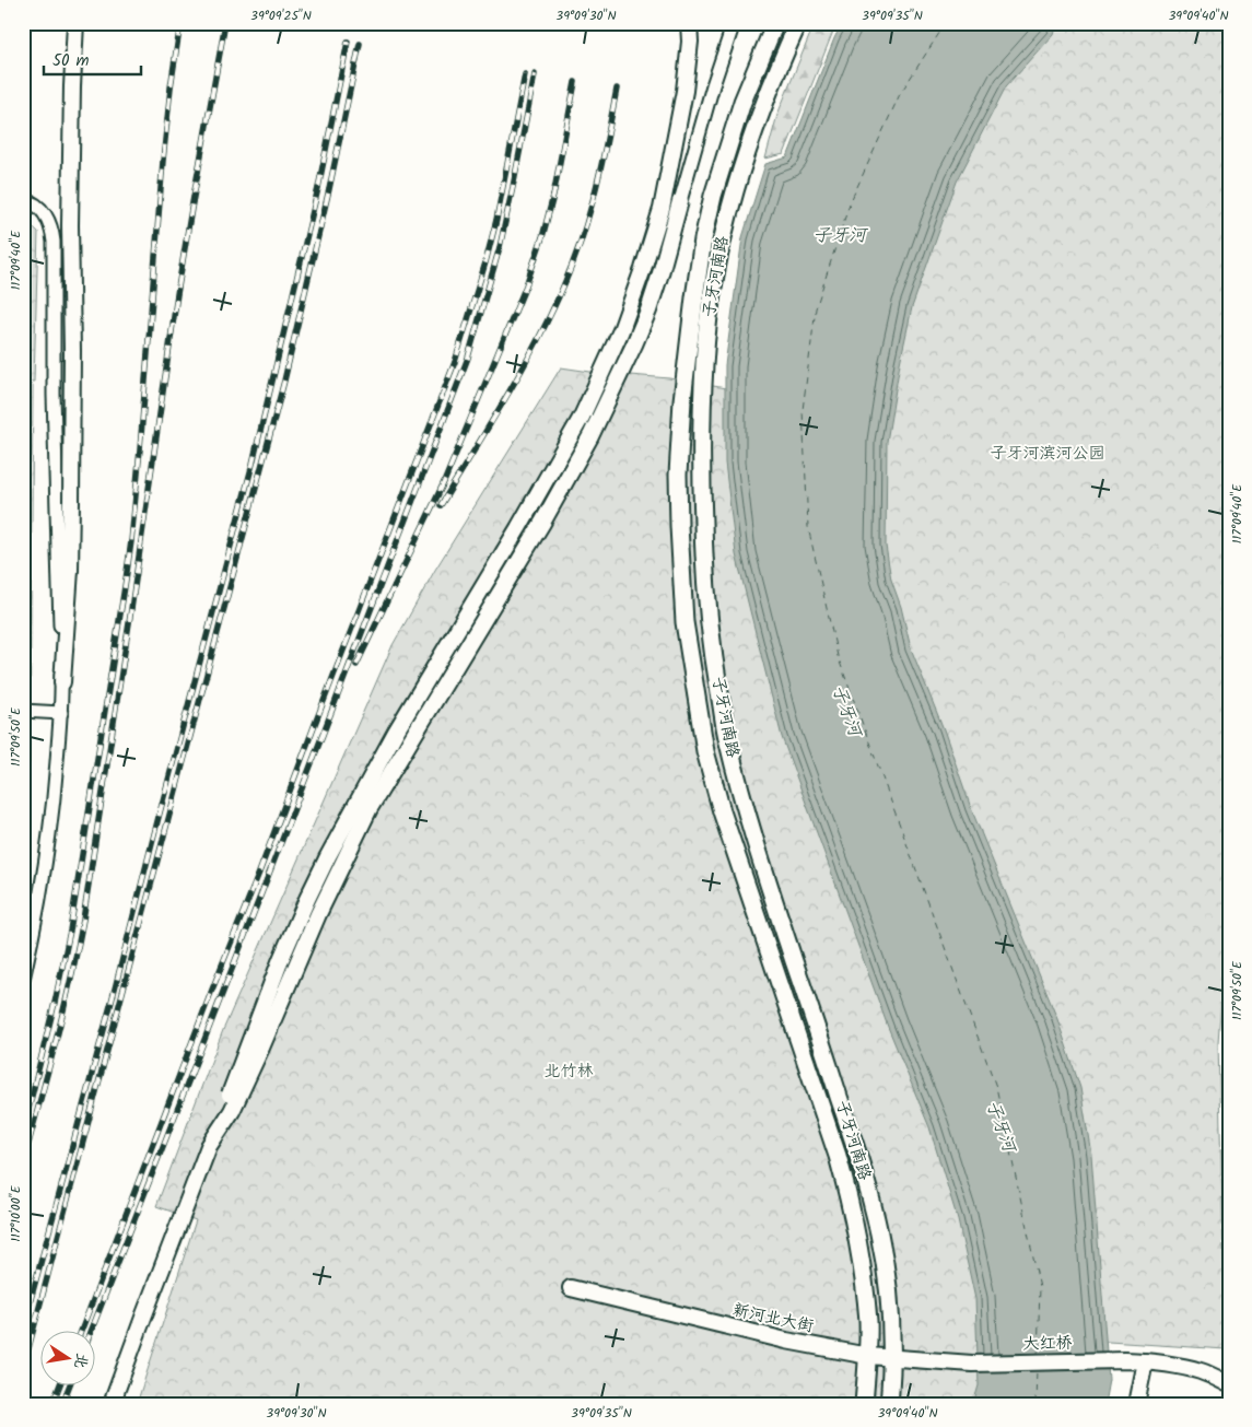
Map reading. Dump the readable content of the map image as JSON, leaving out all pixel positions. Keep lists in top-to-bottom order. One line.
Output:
{"streets":{"main road":["子牙河南路"],"street":["新河北大街","大红桥"]},"crossings":[["子牙河南路","新河北大街"],["新河北大街","大红桥"]],"water":["子牙河"],"parks":["子牙河滨河公园","北竹林"],"scale_bar":"50 m","north":"right","coordinates":["39°09'25\"N","39°09'30\"N","39°09'35\"N","39°09'40\"N","117°09'40\"E","117°09'50\"E","117°10'00\"E"]}
